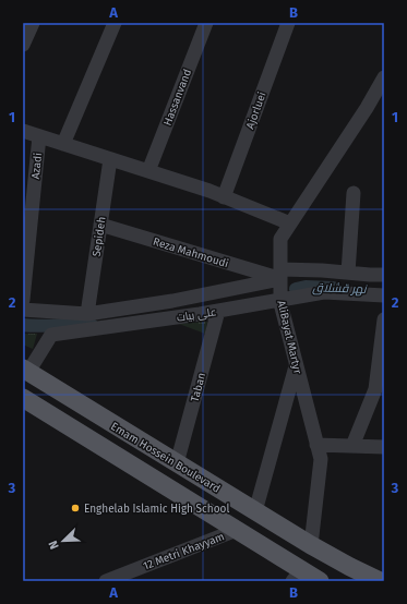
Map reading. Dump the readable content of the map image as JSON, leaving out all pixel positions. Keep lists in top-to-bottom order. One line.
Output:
{"streets":{"main road":["Emam Hossein Boulevard"],"street":["Hassanvand","Ajorluei","Azadi","Sepideh","Reza Mahmoudi","علی بیات","AliBayat Martyr","Taban","12 Metri Khayyam"]},"crossings":[["Sepideh","Reza Mahmoudi"],["Sepideh","علی بیات"],["Reza Mahmoudi","علی بیات"],["Reza Mahmoudi","AliBayat Martyr"],["علی بیات","AliBayat Martyr"],["علی بیات","Taban"],["علی بیات","Emam Hossein Boulevard"],["AliBayat Martyr","Emam Hossein Boulevard"],["Taban","Emam Hossein Boulevard"]],"water":["نهر قشلاق"],"places":["Enghelab Islamic High School"],"north":"bottom left","grid":{"columns":["A","B"],"rows":["1","2","3"]}}
